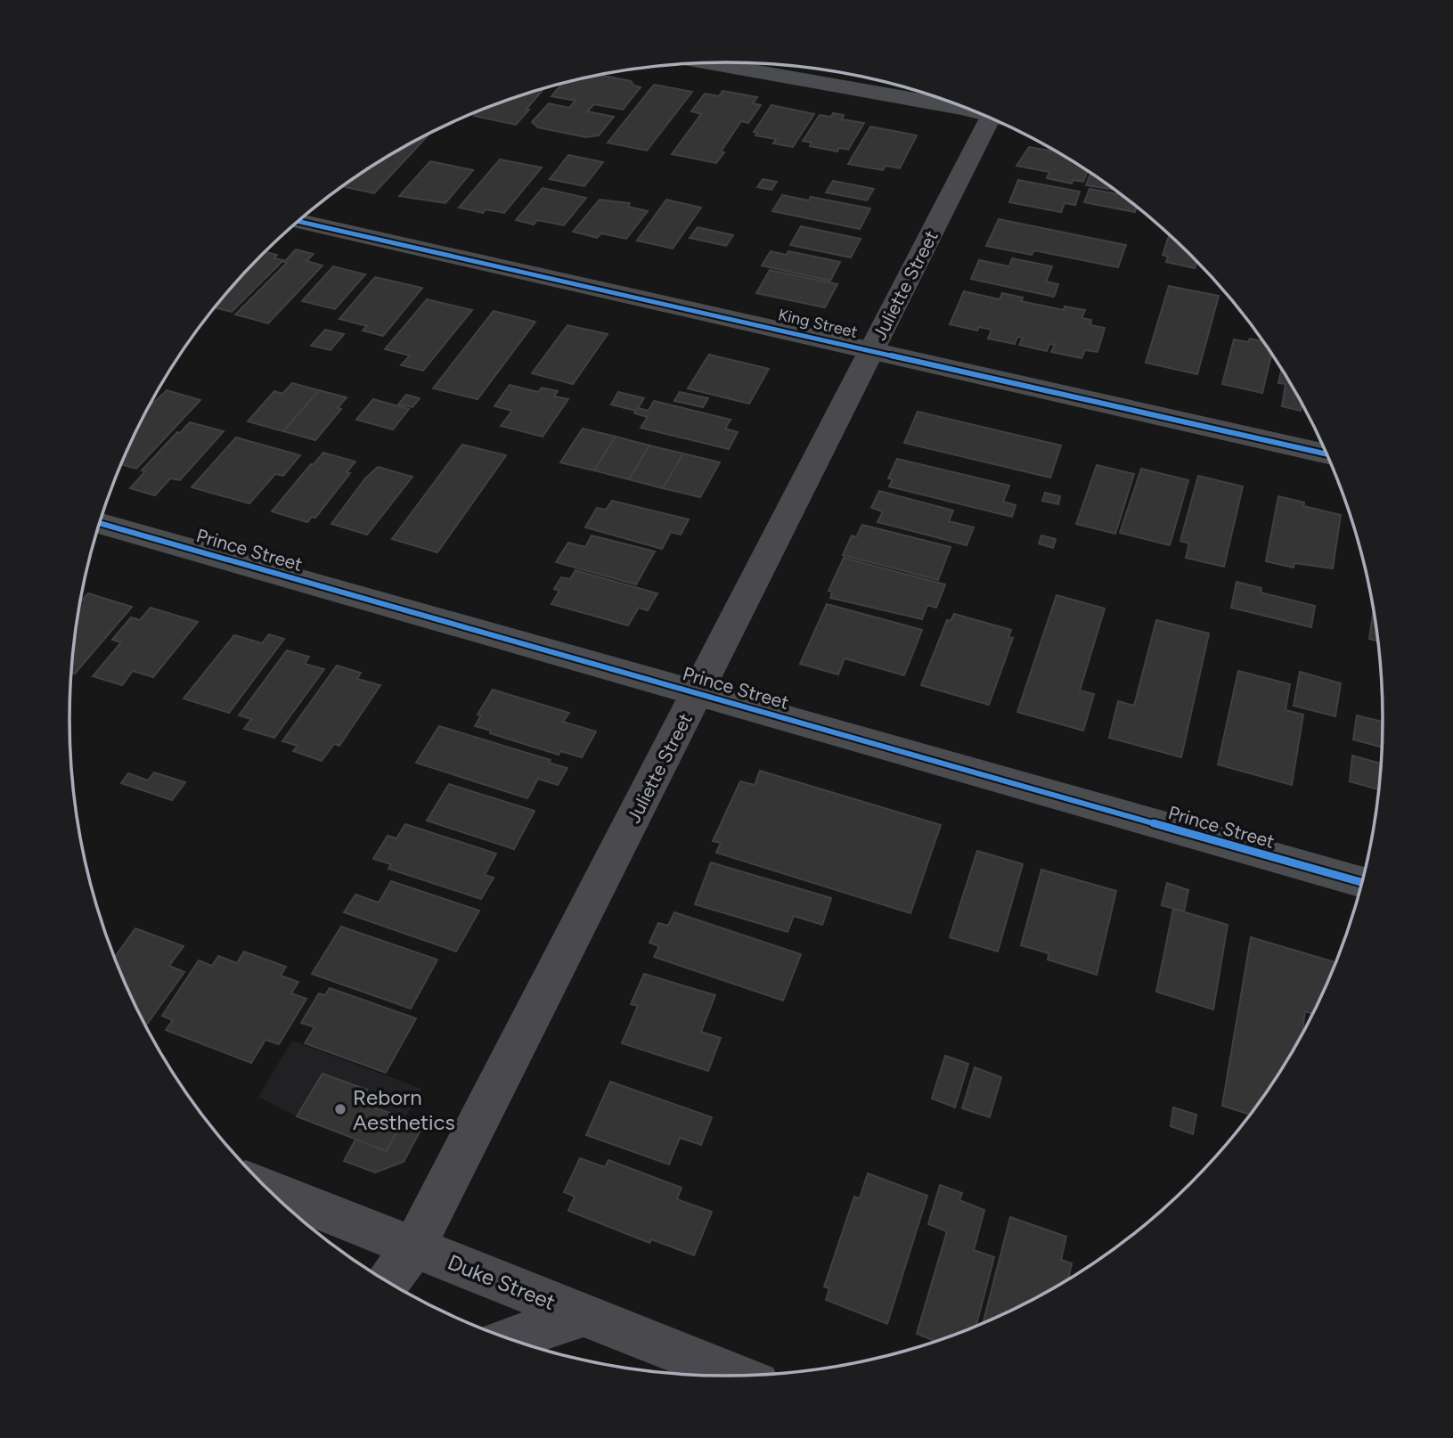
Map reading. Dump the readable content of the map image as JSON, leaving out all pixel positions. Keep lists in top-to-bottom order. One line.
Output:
{"streets":{"main road":["Juliette Street","Duke Street"],"street":["King Street","Prince Street"]},"crossings":[["Juliette Street","King Street"],["Juliette Street","Prince Street"],["Juliette Street","Duke Street"]],"places":["Reborn Aesthetics"]}
